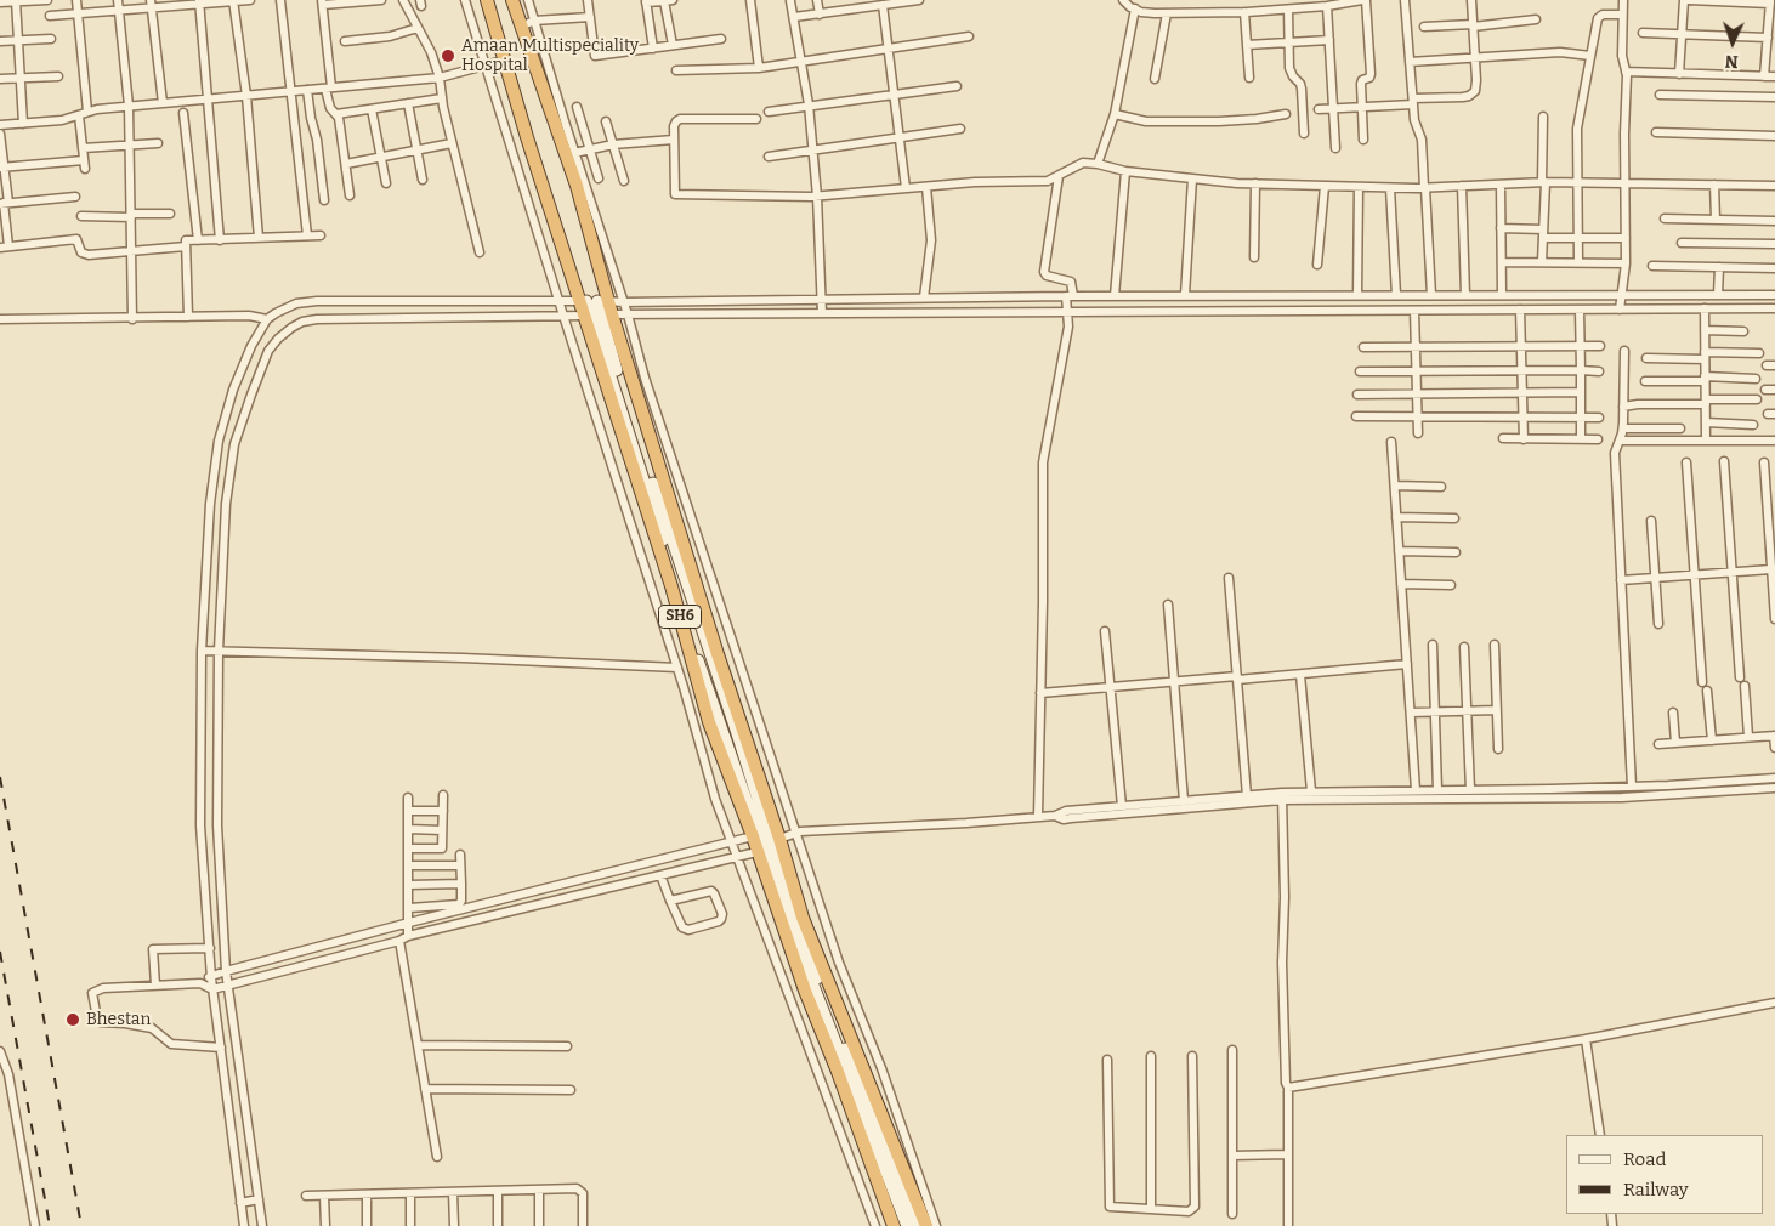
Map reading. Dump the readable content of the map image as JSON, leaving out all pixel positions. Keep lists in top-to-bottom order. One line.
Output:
{"streets":{"highway":["SH6"]},"places":["Amaan Multispeciality Hospital","Bhestan"],"legend":["Road","Railway"],"north":"bottom"}
